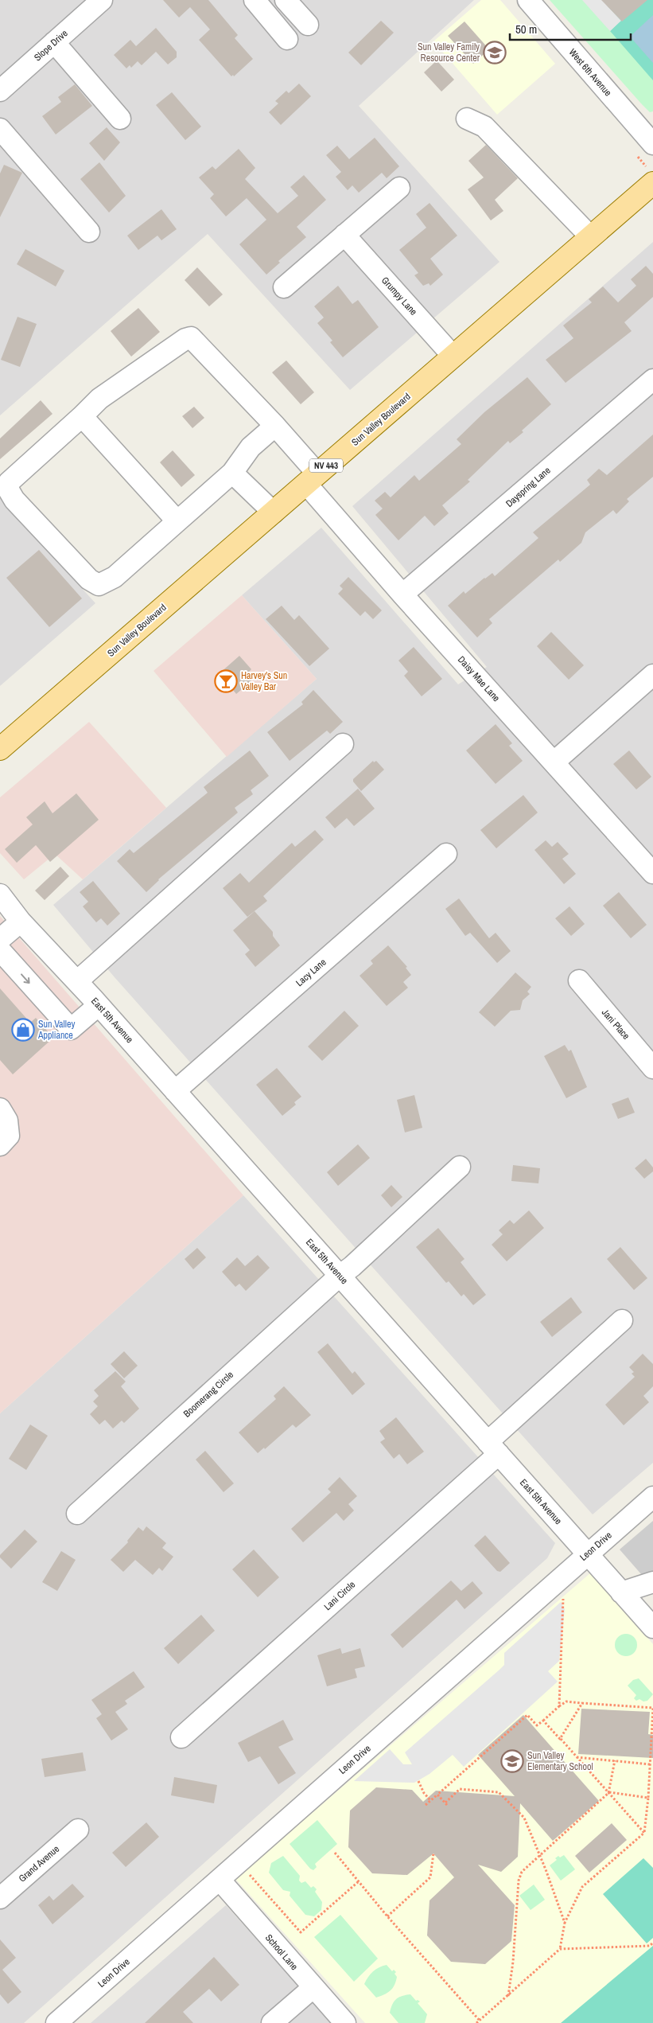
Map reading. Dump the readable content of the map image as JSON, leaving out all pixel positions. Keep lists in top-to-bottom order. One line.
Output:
{"streets":{"main road":["Sun Valley Boulevard","NV 443"],"street":["Slope Drive","West 6th Avenue","Grumpy Lane","Dayspring Lane","Daisy Mae Lane","Lacy Lane","East 5th Avenue","Jani Place","Boomerang Circle","Leon Drive","Lani Circle","Grand Avenue","School Lane"]},"crossings":[["Grumpy Lane","Sun Valley Boulevard"],["Sun Valley Boulevard","Daisy Mae Lane"],["Dayspring Lane","Daisy Mae Lane"],["Lacy Lane","East 5th Avenue"],["East 5th Avenue","Boomerang Circle"],["East 5th Avenue","Leon Drive"],["East 5th Avenue","Lani Circle"],["Leon Drive","School Lane"]],"places":{"school or university":["Sun Valley Family Resource Center","Sun Valley Elementary School"],"bar":["Harvey's Sun Valley Bar"],"shop":["Sun Valley Appliance"]},"scale_bar":"50 m"}
